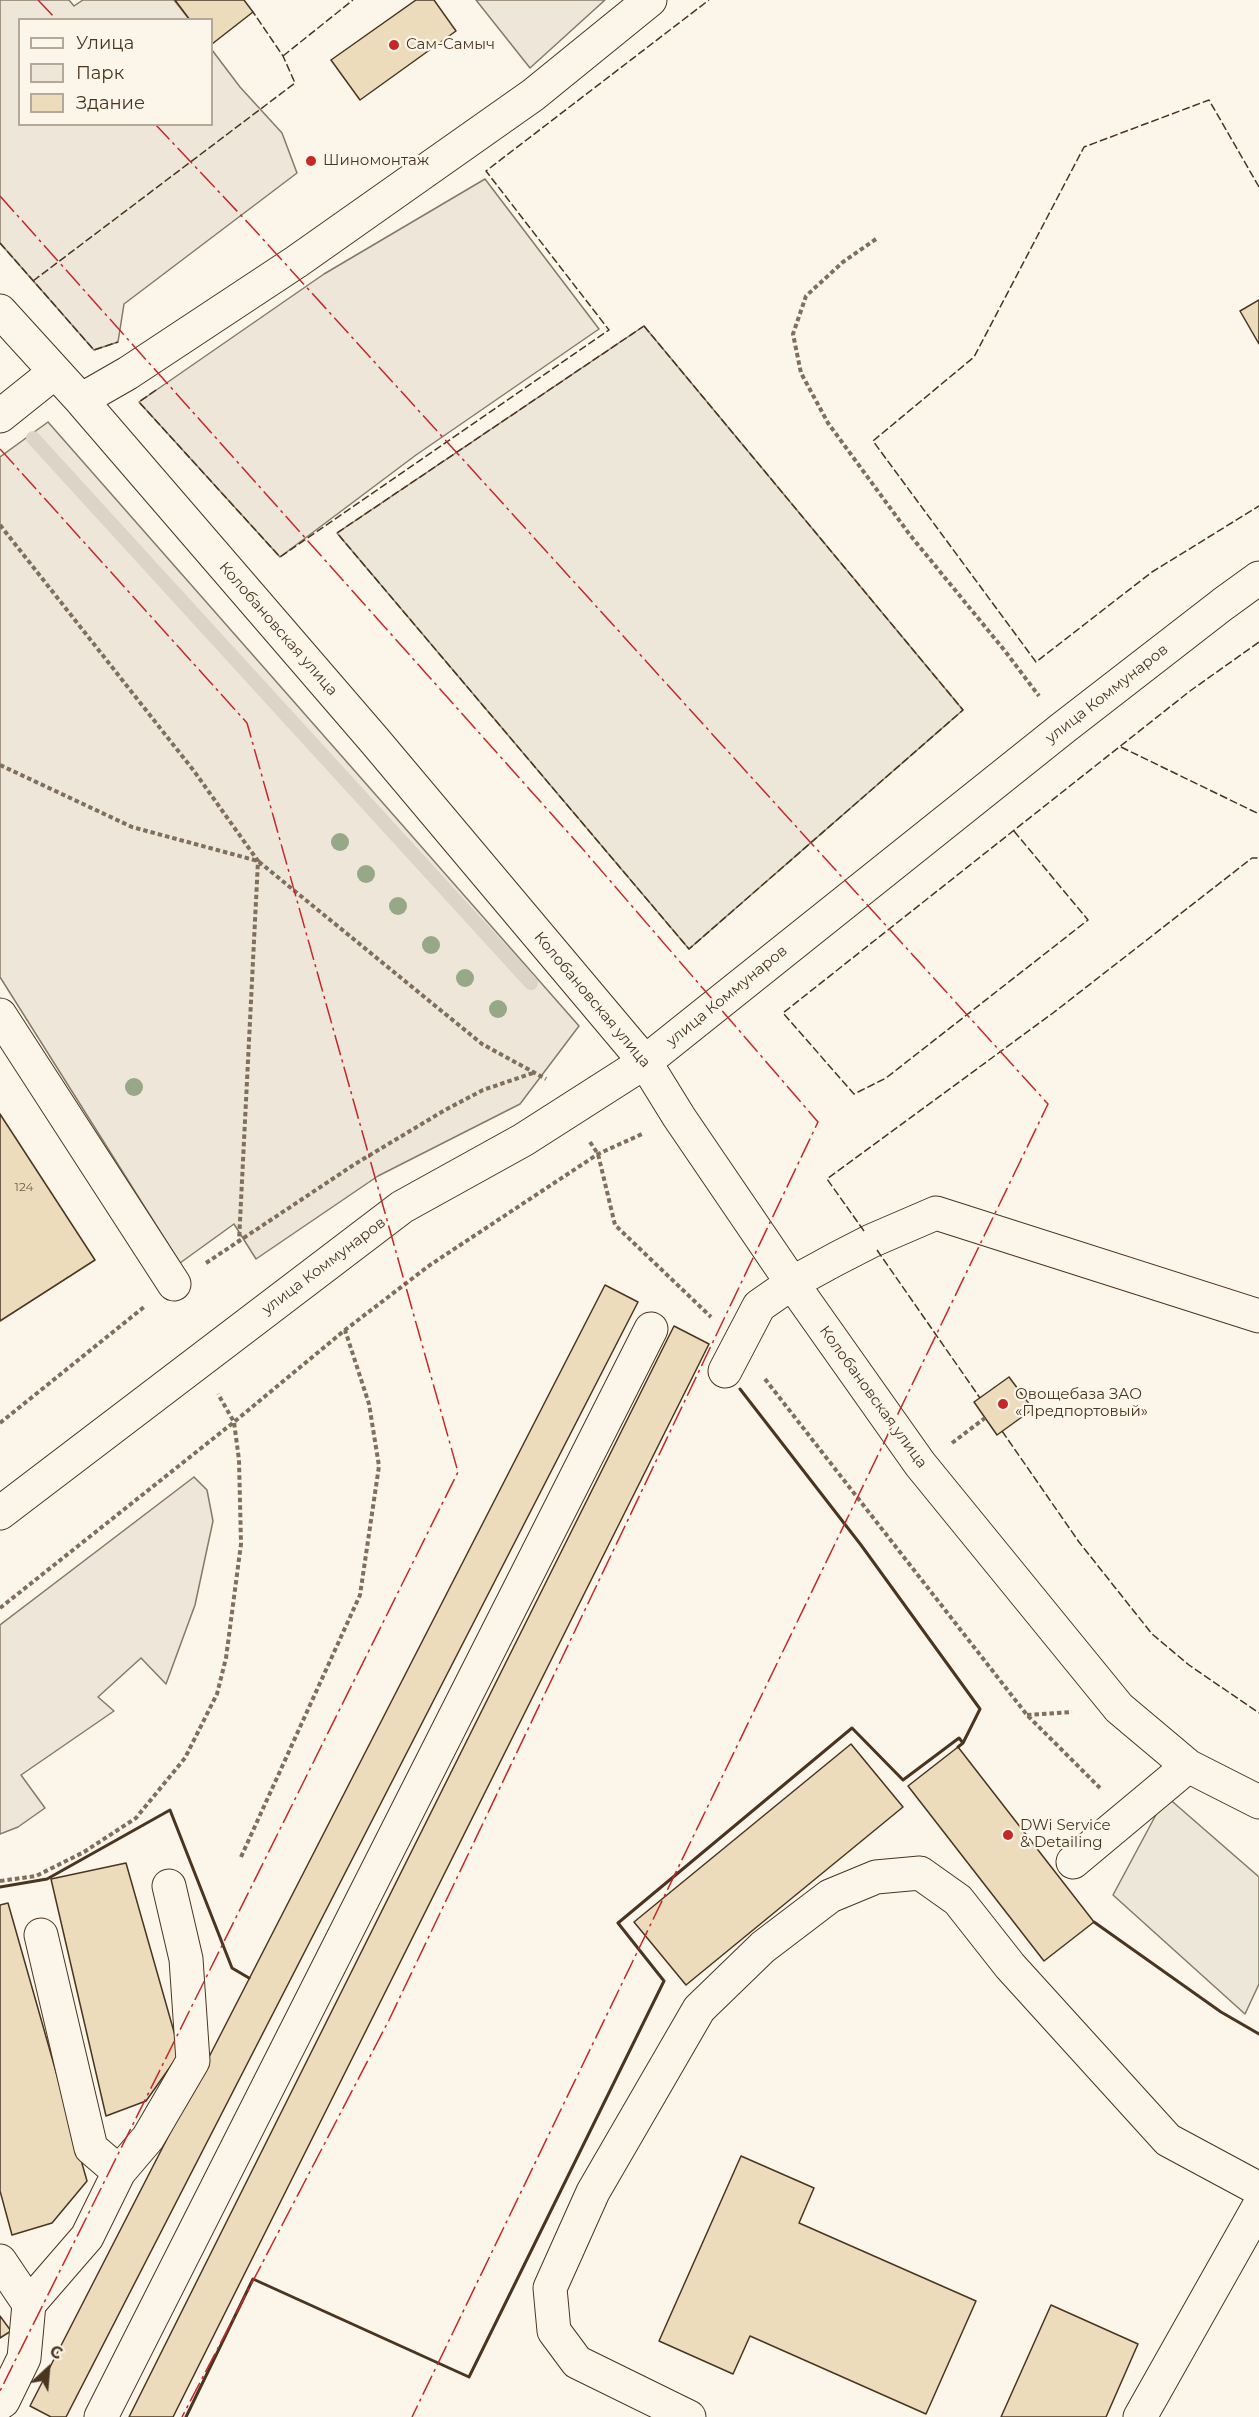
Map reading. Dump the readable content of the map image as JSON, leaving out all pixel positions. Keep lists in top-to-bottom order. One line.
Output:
{"streets":{"street":["Колобановская улица","улица Коммунаров"]},"crossings":[["Колобановская улица","улица Коммунаров"]],"places":["Сам-Самыч","Шиномонтаж","Овощебаза ЗАО «Предпортовый»","DWi Service & Detailing"],"house_numbers":["124"],"legend":["Улица","Парк","Здание"],"north":"top right"}
